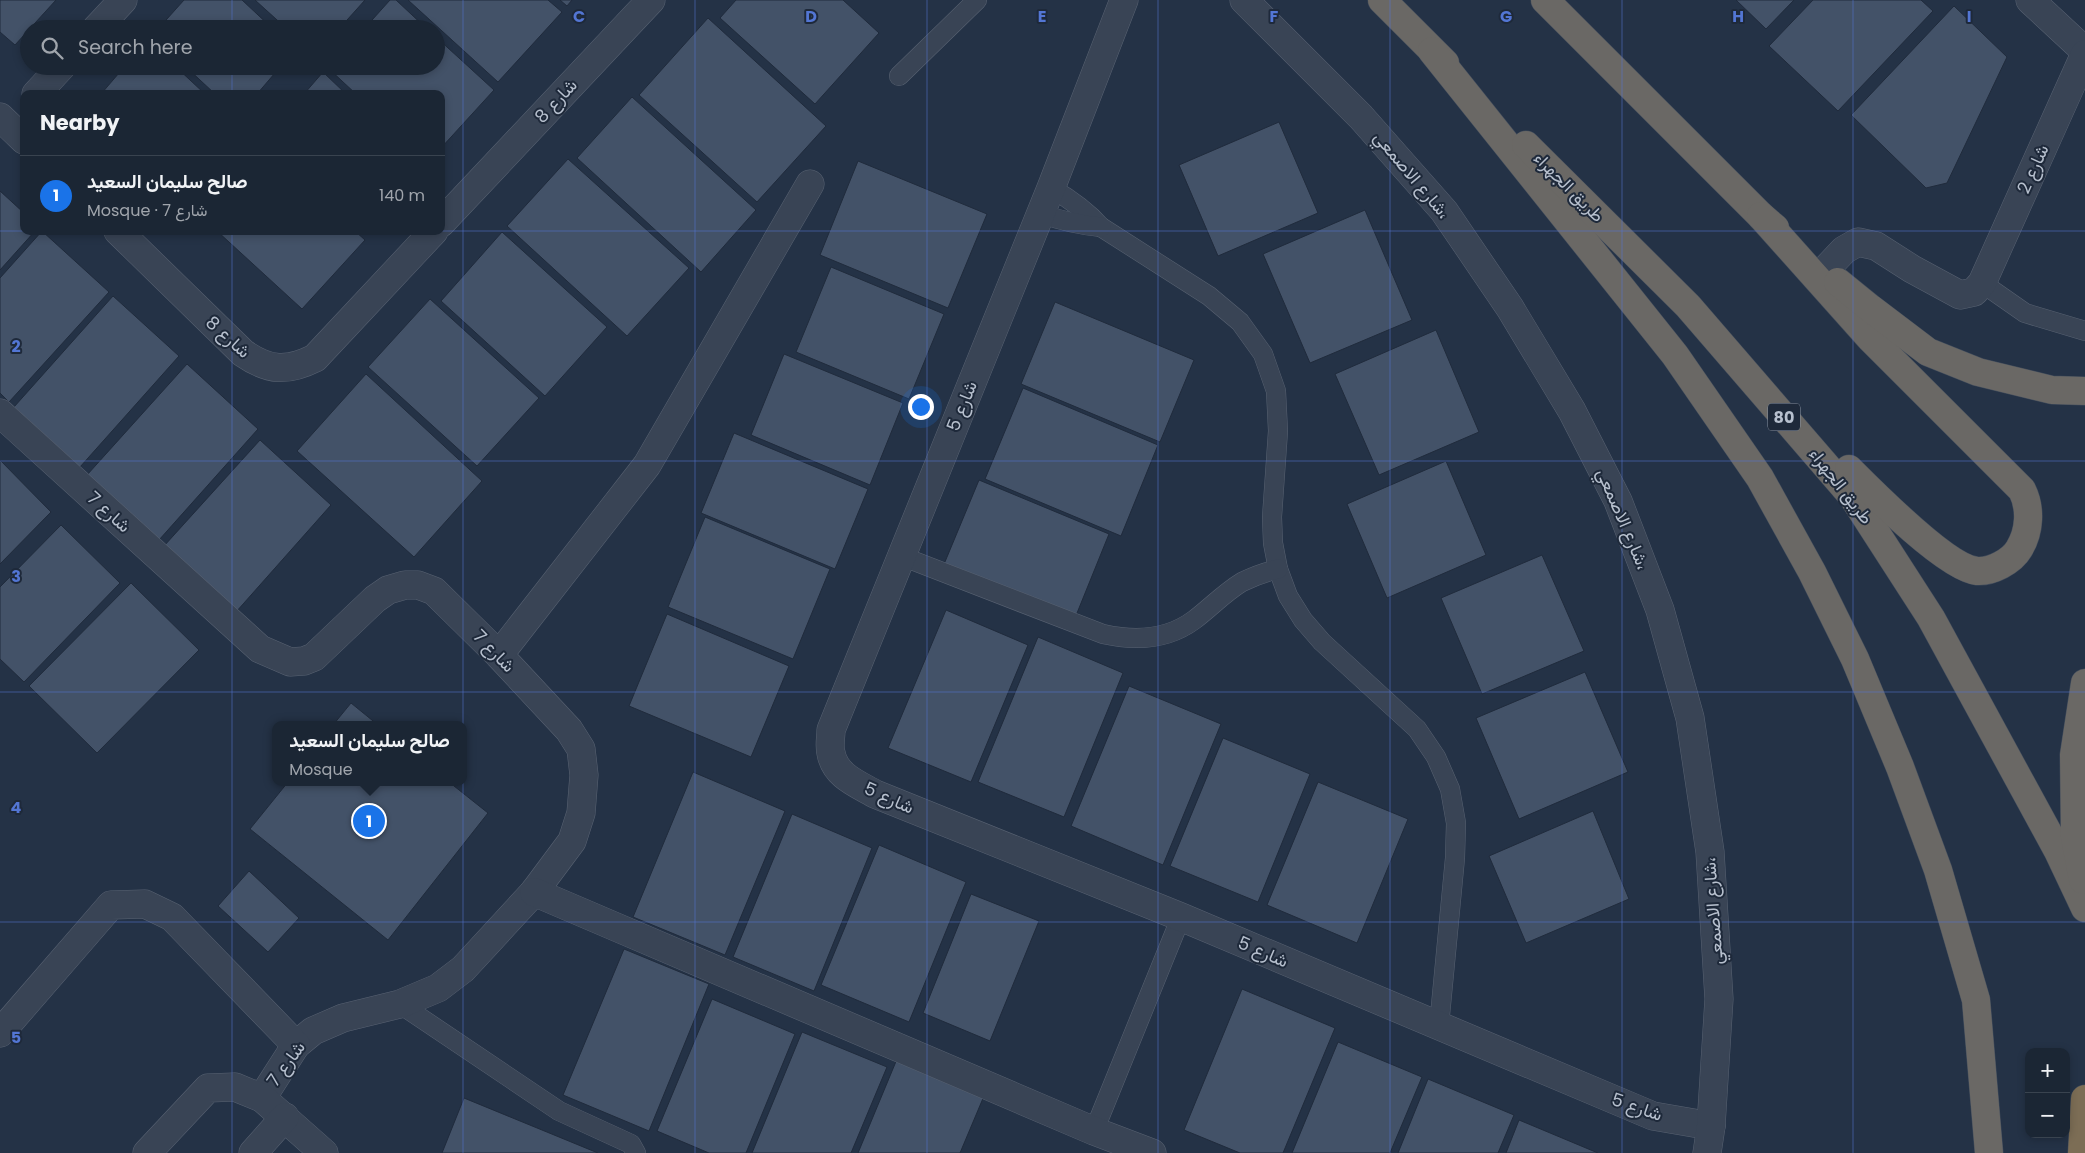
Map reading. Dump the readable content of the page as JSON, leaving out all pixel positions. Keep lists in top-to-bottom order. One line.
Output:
{"streets":{"highway":["طريق الجهراء","80"],"street":["شارع 8","شارع 2","شارع الاصمعي،","شارع 5","شارع 7"]},"crossings":[["شارع الاصمعي،","شارع 5"]],"page":{"search":"Search here","heading":"Nearby","list":[{"mark":"1","name":"صالح سليمان السعيد","note":"Mosque · شارع 7","value":"140 m"}],"popup":["صالح سليمان السعيد","Mosque"],"pins":"1","map_buttons":["+","−"]},"grid":{"columns":["C","D","E","F","G","H","I"],"rows":["2","3","4","5"]}}
